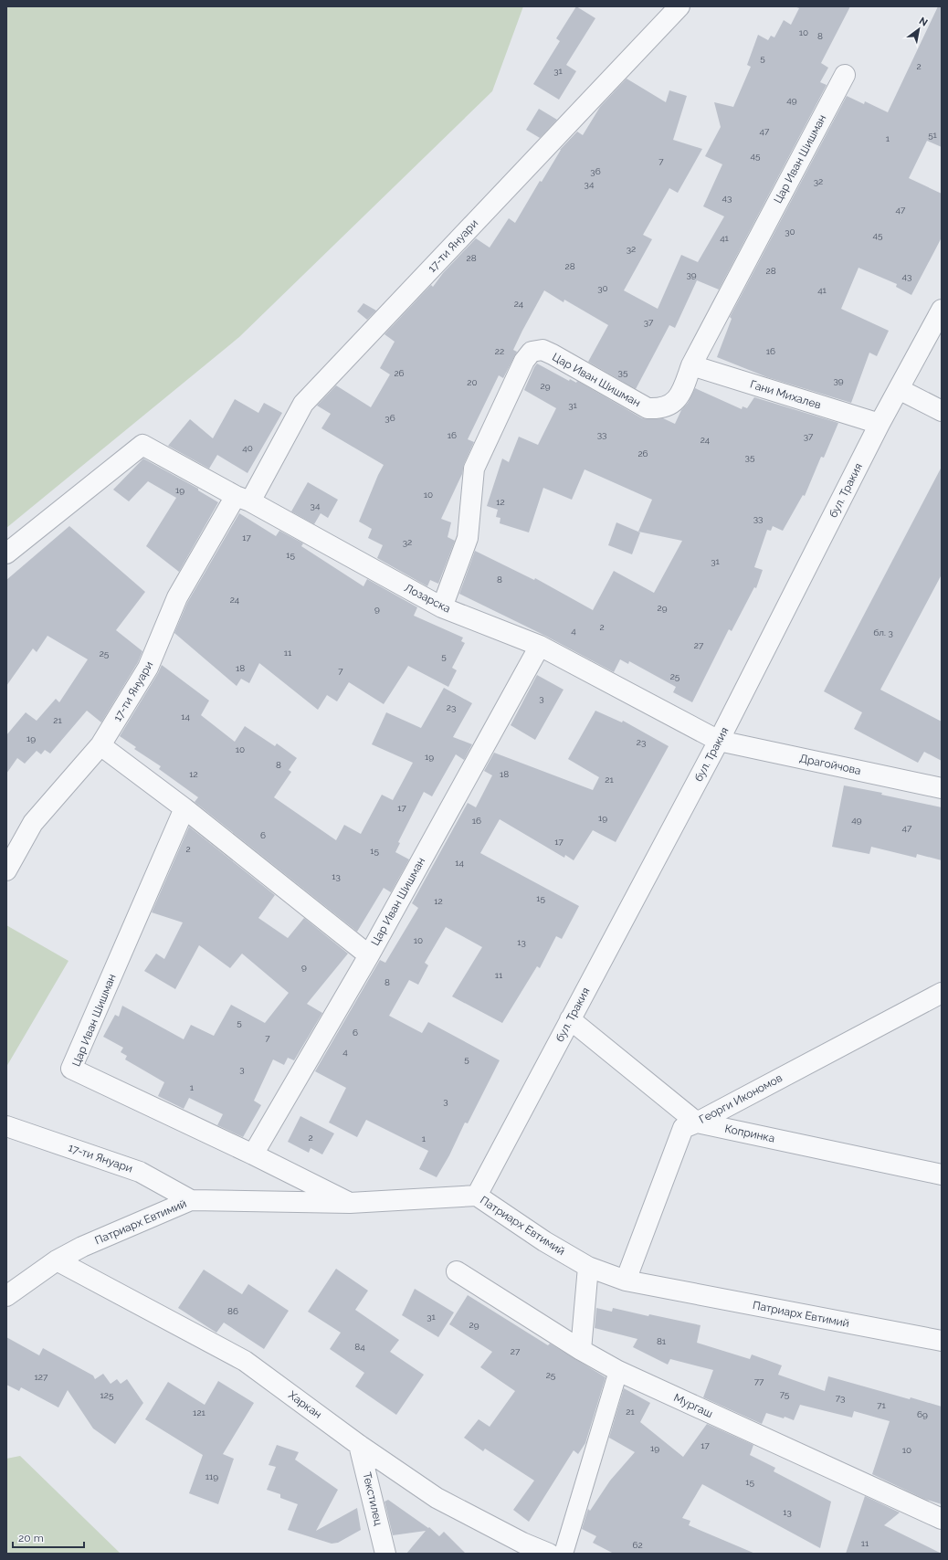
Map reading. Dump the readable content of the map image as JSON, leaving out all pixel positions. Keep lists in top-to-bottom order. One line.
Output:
{"streets":{"street":["Цар Иван Шишман","17-ти Януари","Гани Михалев","бул. Тракия","Лозарска","Драгойчова","Георги Икономов","Копринка","Патриарх Евтимий","Харкан","Мургаш","Текстилец"]},"crossings":[["Цар Иван Шишман","Гани Михалев"],["Цар Иван Шишман","Лозарска"],["Цар Иван Шишман","Патриарх Евтимий"],["17-ти Януари","Лозарска"],["17-ти Януари","Патриарх Евтимий"],["Гани Михалев","бул. Тракия"],["бул. Тракия","Лозарска"],["бул. Тракия","Драгойчова"],["бул. Тракия","Копринка"],["бул. Тракия","Патриарх Евтимий"],["Лозарска","Драгойчова"],["Георги Икономов","Копринка"],["Георги Икономов","Патриарх Евтимий"],["Патриарх Евтимий","Харкан"],["Харкан","Текстилец"]],"house_numbers":["10","8","5","2","31","49","47","51","1","45","7","36","32","34","43","47","30","45","41","32","28","28","28","39","43","30","41","24","37","22","16","35","26","39","20","29","31","36","33","16","37","24","40","26","35","19","10","12","34","33","17","32","15","31","8","24","29","9","2","4","бл. 3","27","11","25","5","18","7","25","3","23","14","21","19","23","10","19","8","12","18","21","17","19","49","16","47","6","17","2","15","14","13","15","12","10","13","9","11","8","5","6","7","4","5","3","1","3","2","1","86","31","29","81","84","27","25","127","77","75","125","73","71","21","121","69","17","19","10","119","15","13","11","62"],"scale_bar":"20 m","north":"top right"}
